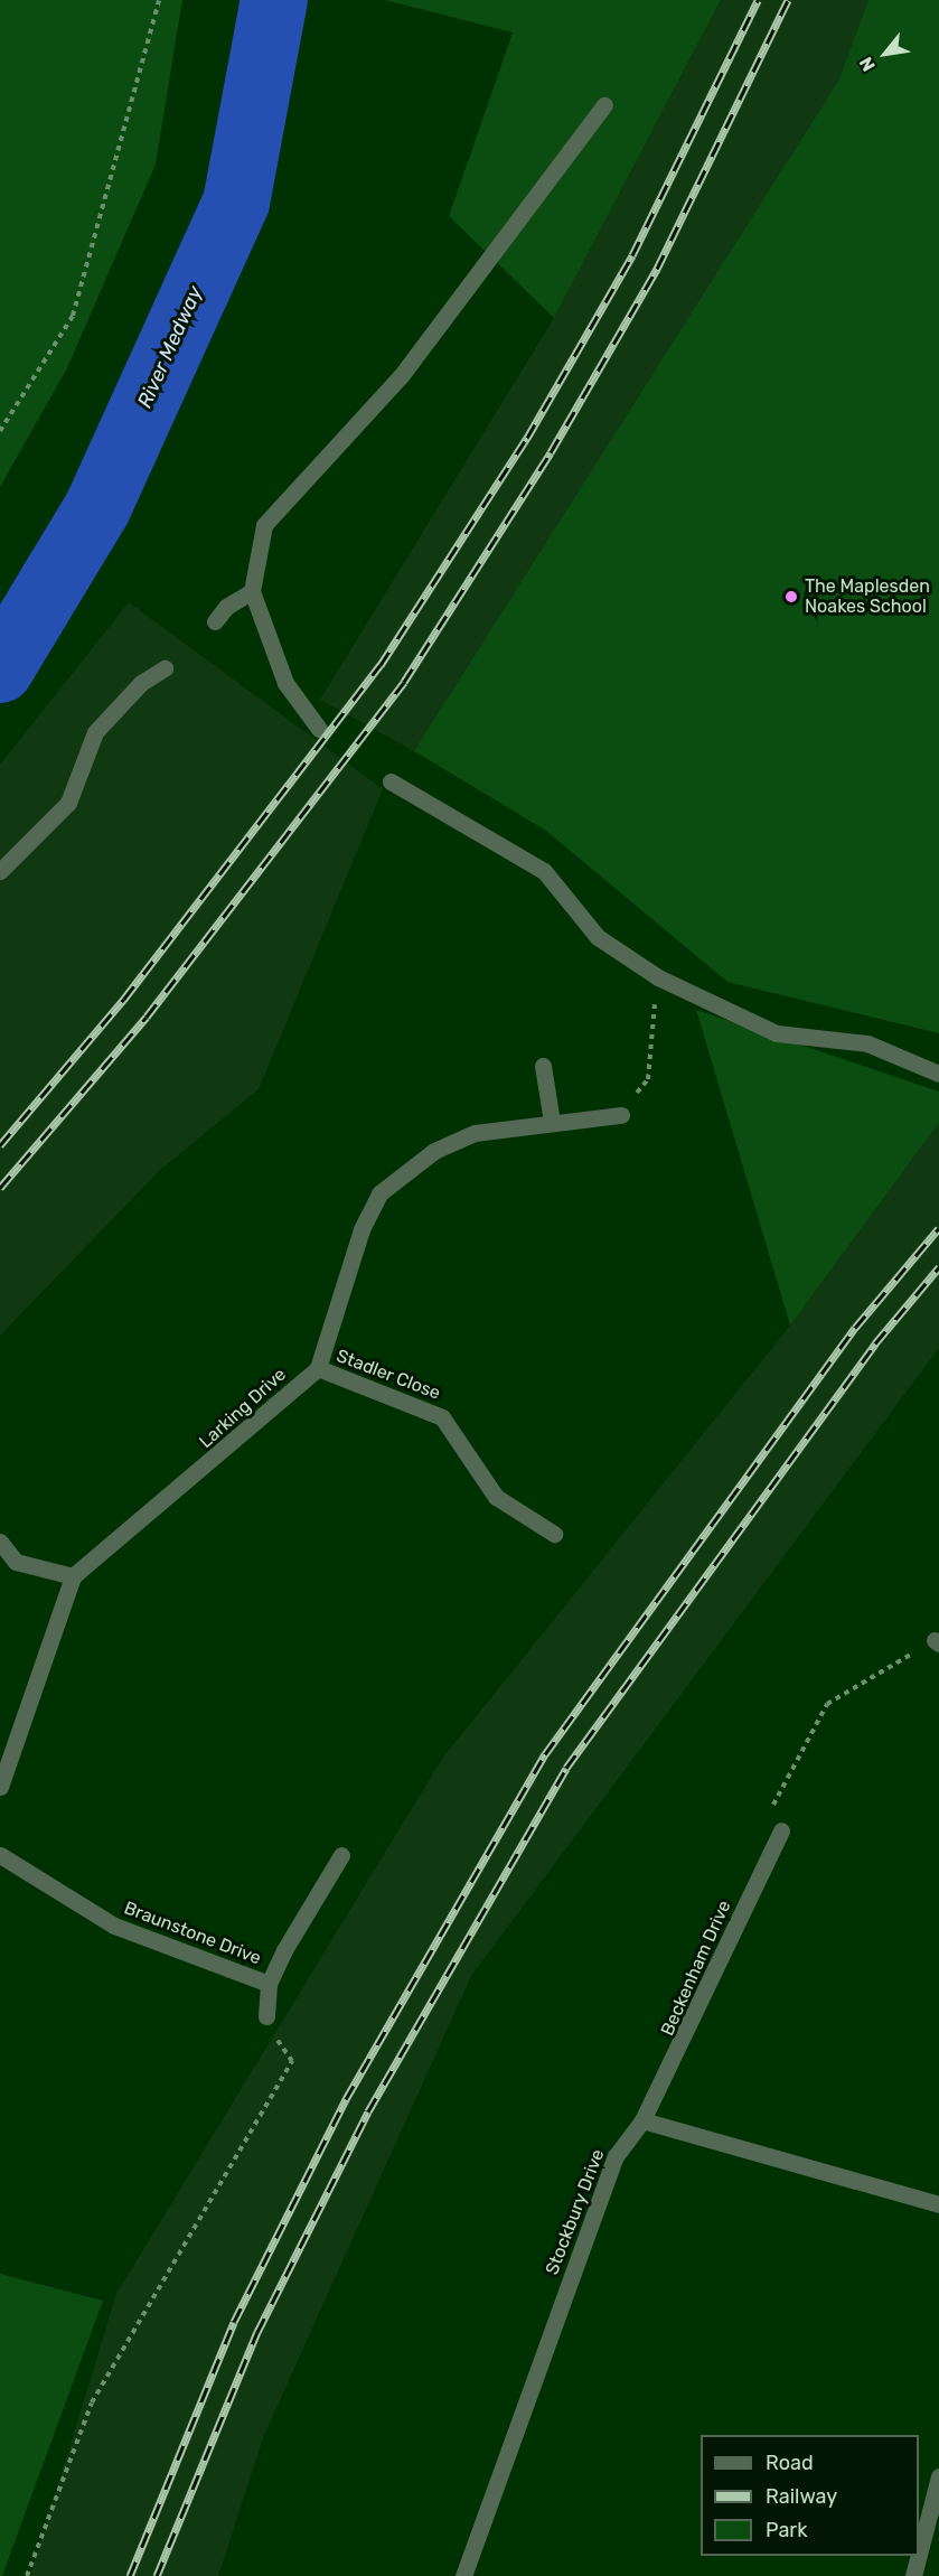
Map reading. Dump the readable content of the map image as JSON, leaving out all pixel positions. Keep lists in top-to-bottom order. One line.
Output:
{"streets":{"street":["Stadler Close","Larking Drive","Braunstone Drive","Beckenham Drive","Stockbury Drive"]},"crossings":[["Stadler Close","Larking Drive"],["Beckenham Drive","Stockbury Drive"]],"water":["River Medway"],"places":["The Maplesden Noakes School"],"legend":["Road","Railway","Park"],"north":"bottom left"}
